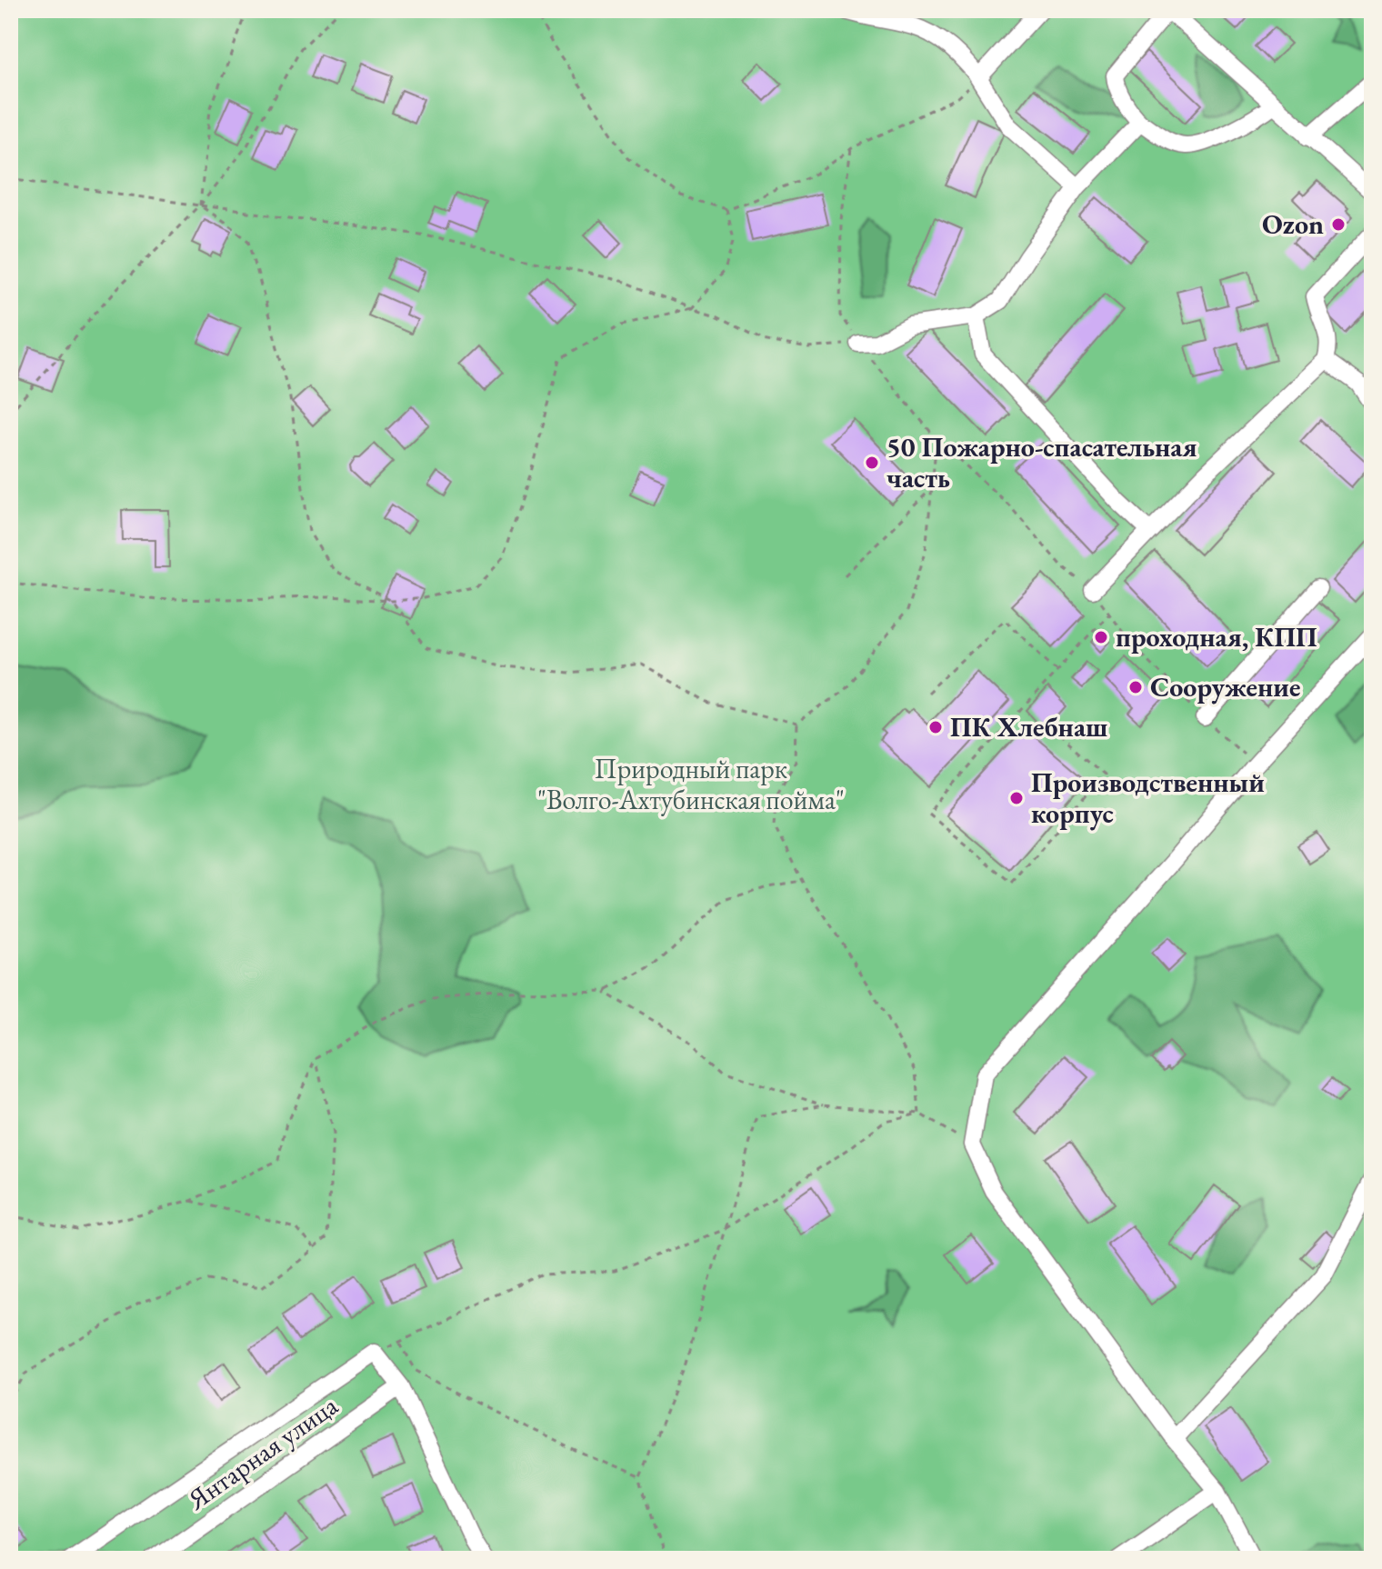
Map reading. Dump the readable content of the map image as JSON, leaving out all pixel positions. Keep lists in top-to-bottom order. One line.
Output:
{"streets":{"street":["Янтарная улица"]},"parks":["Природный парк \"Волго-Ахтубинская пойма\""],"places":["Ozon","50 Пожарно-спасательная часть","проходная, КПП","Сооружение","ПК Хлебнаш","Производственный корпус"]}
